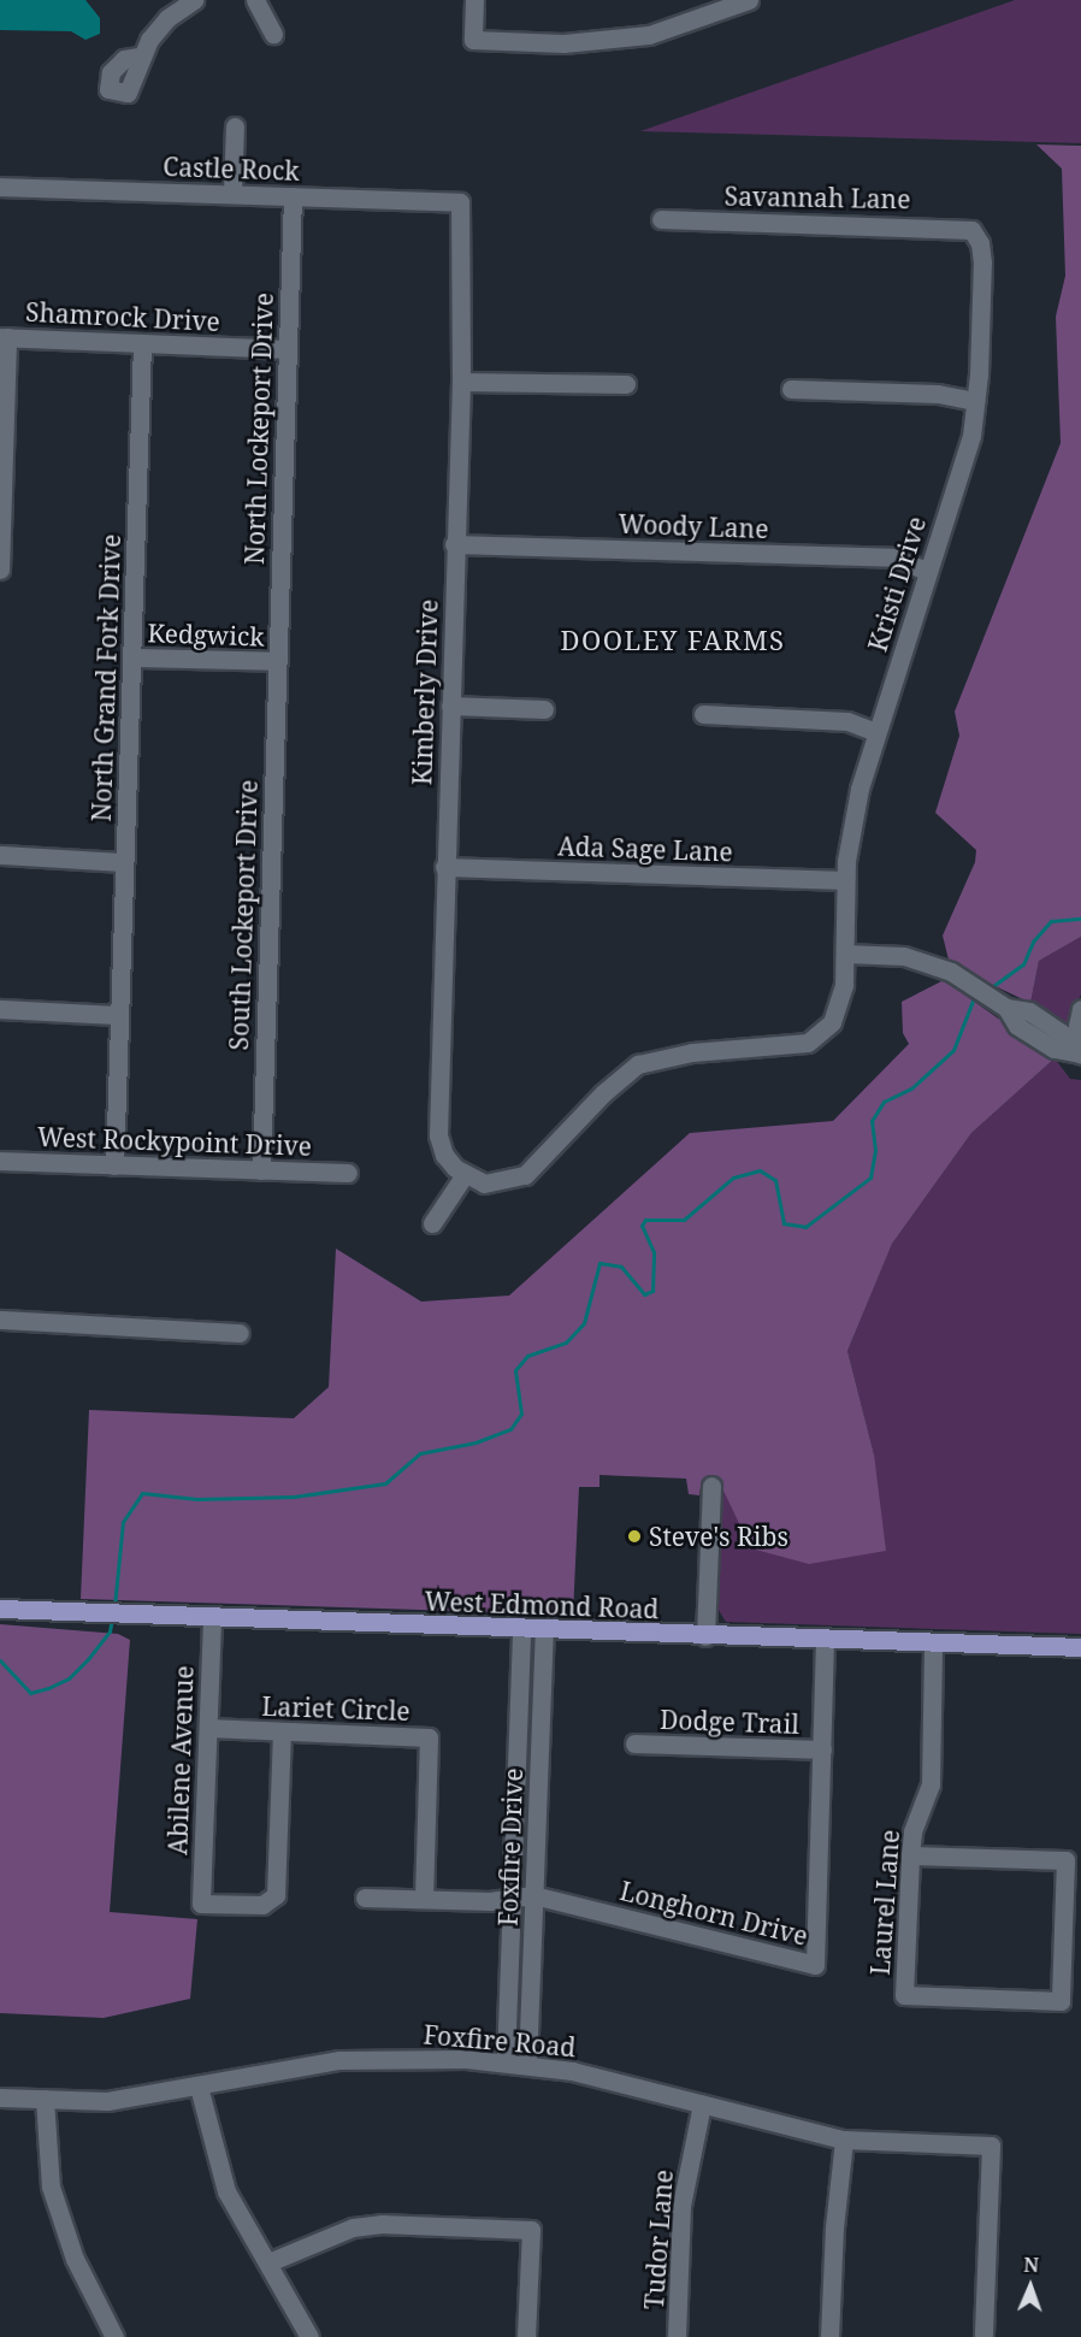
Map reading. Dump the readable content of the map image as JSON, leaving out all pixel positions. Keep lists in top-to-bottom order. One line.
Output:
{"streets":{"main road":["West Edmond Road"],"street":["Castle Rock","Savannah Lane","Shamrock Drive","North Lockeport Drive","Woody Lane","Kristi Drive","Kedgwick","North Grand Fork Drive","Kimberly Drive","Ada Sage Lane","South Lockeport Drive","West Rockypoint Drive","Lariet Circle","Dodge Trail","Abilene Avenue","Foxfire Drive","Laurel Lane","Longhorn Drive","Foxfire Road","Tudor Lane"]},"crossings":[["Castle Rock","North Lockeport Drive"],["Castle Rock","Kimberly Drive"],["Savannah Lane","Kristi Drive"],["Shamrock Drive","North Lockeport Drive"],["Shamrock Drive","North Grand Fork Drive"],["North Lockeport Drive","Kedgwick"],["North Lockeport Drive","South Lockeport Drive"],["Woody Lane","Kristi Drive"],["Woody Lane","Kimberly Drive"],["Kristi Drive","Kimberly Drive"],["Kristi Drive","Ada Sage Lane"],["Kedgwick","North Grand Fork Drive"],["Kedgwick","South Lockeport Drive"],["North Grand Fork Drive","West Rockypoint Drive"],["Kimberly Drive","Ada Sage Lane"],["South Lockeport Drive","West Rockypoint Drive"],["West Edmond Road","Abilene Avenue"],["West Edmond Road","Foxfire Drive"],["West Edmond Road","Laurel Lane"],["West Edmond Road","Longhorn Drive"],["Lariet Circle","Abilene Avenue"],["Lariet Circle","Longhorn Drive"],["Dodge Trail","Longhorn Drive"],["Foxfire Drive","Longhorn Drive"],["Foxfire Drive","Foxfire Road"],["Foxfire Road","Tudor Lane"]],"districts":["DOOLEY FARMS"],"places":["Steve's Ribs"],"north":"top"}
